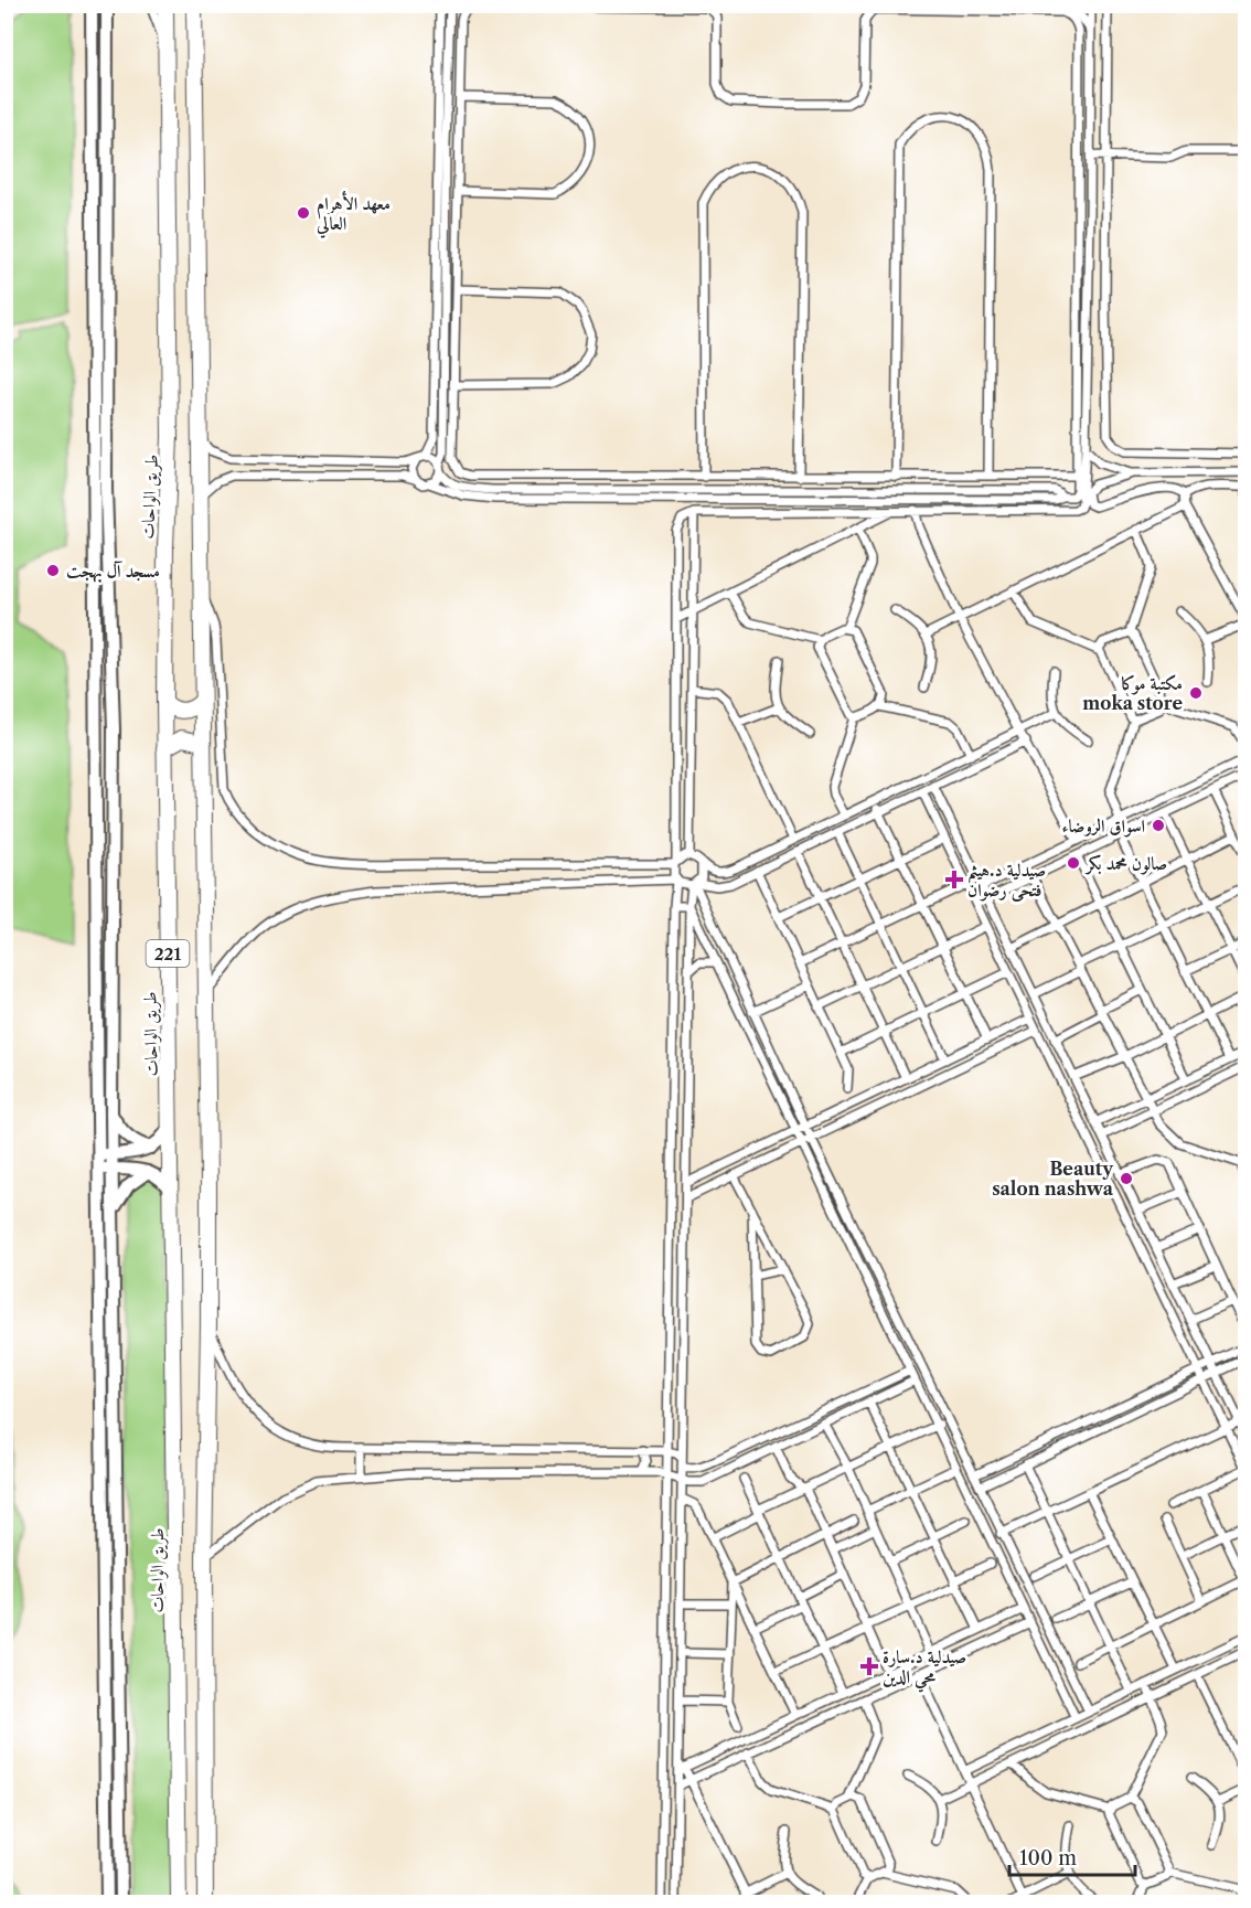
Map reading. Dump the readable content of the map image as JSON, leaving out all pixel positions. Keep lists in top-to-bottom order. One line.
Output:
{"streets":{"highway":["طريق الواحات","221"]},"places":{"other":["معهد الأهرام العالي","مسجد آل بهجت","مكتبة موكا moka store","اسواق الروضاء","صالون محمد بكر","Beauty salon nashwa"],"health":["صيدلية د.هيثم فتحى رضوان","صيدلية د.سارة محي الدين"]},"scale_bar":"100 m"}
